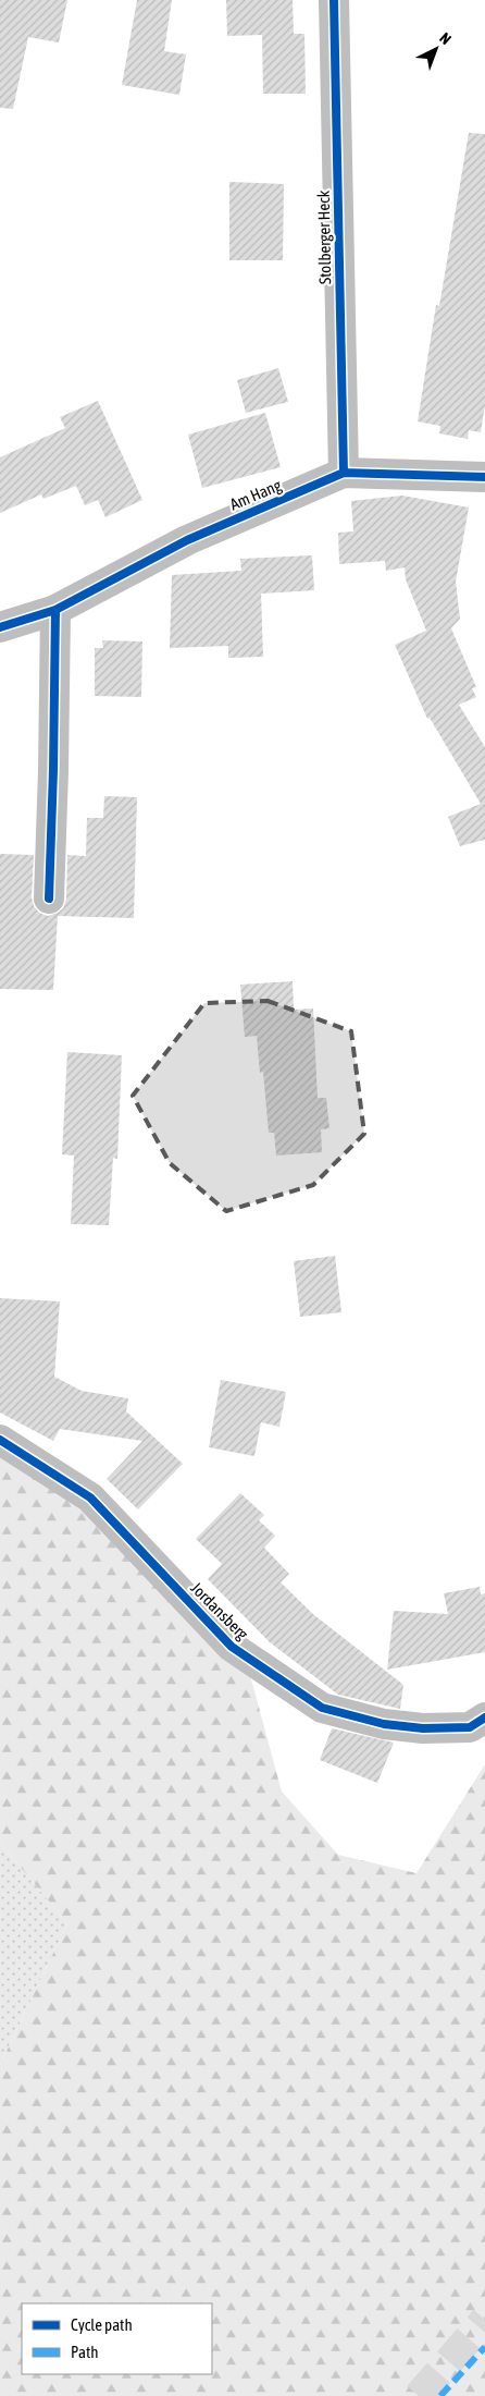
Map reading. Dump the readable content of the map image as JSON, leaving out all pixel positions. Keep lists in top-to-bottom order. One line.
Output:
{"streets":{"street":["Stolberger Heck","Am Hang","Jordansberg"]},"crossings":[["Stolberger Heck","Am Hang"]],"legend":["Cycle path","Path"],"north":"top right"}
